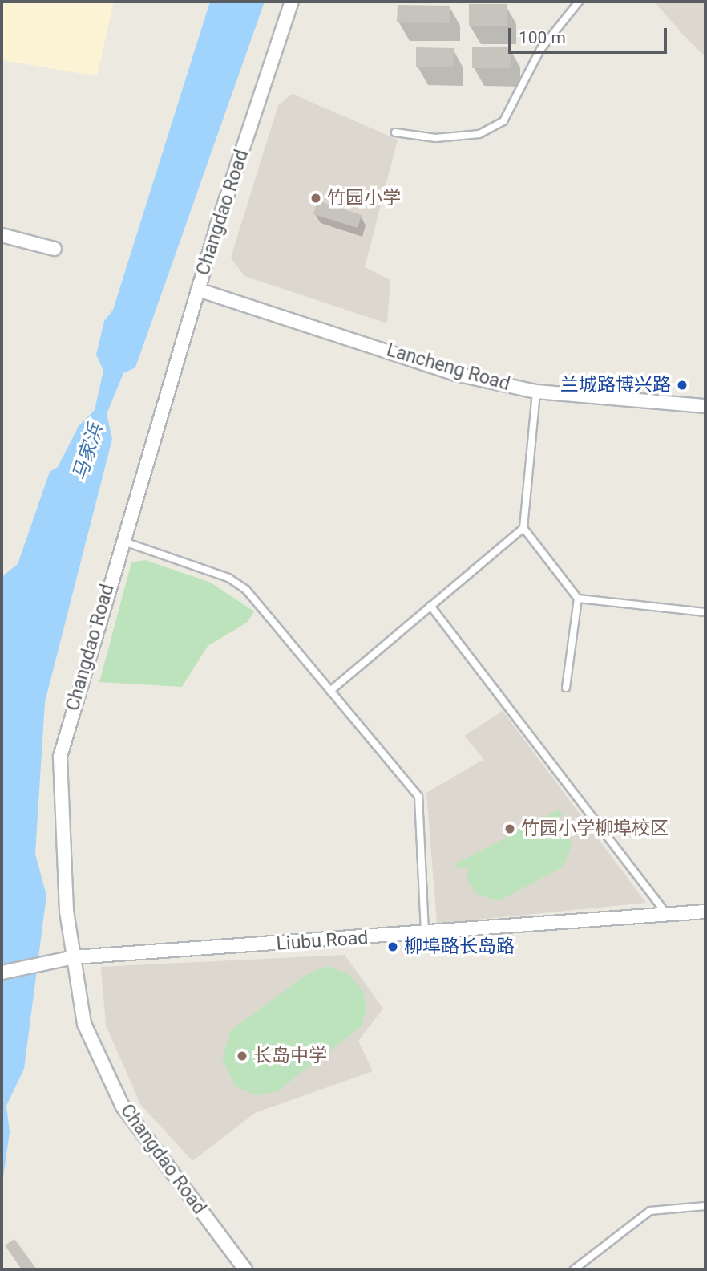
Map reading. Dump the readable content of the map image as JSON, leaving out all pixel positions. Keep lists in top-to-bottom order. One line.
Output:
{"streets":{"street":["Changdao Road","Lancheng Road","Liubu Road"]},"crossings":[["Changdao Road","Lancheng Road"],["Changdao Road","Liubu Road"]],"water":["马家浜"],"places":["竹园小学","兰城路博兴路","竹园小学柳埠校区","柳埠路长岛路","长岛中学"],"scale_bar":"100 m"}
